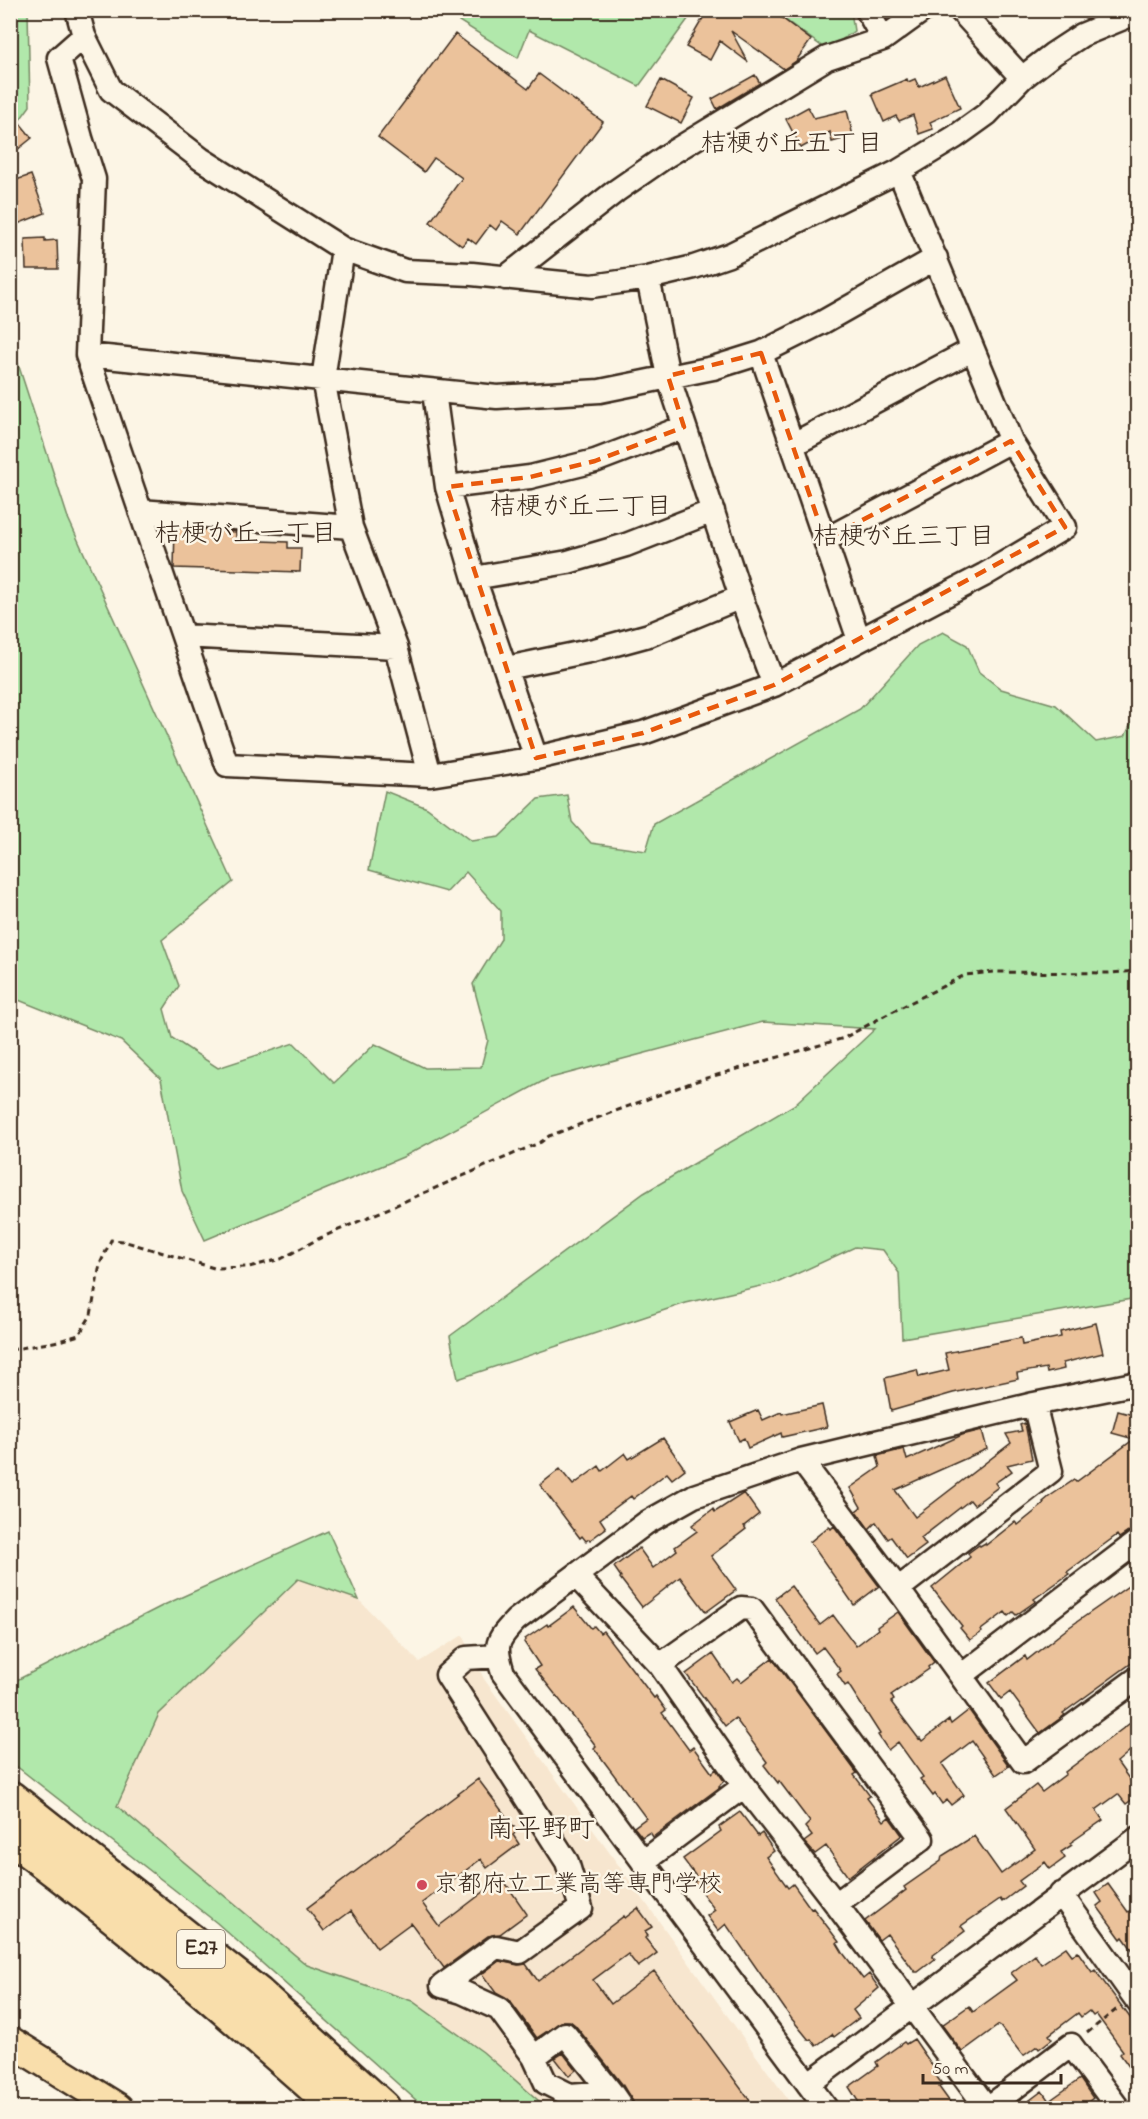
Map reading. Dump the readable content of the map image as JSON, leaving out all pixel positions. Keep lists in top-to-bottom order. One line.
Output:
{"streets":{"highway":["E27"]},"districts":["桔梗が丘五丁目","桔梗が丘二丁目","桔梗が丘一丁目","桔梗が丘三丁目","南平野町"],"places":["京都府立工業高等専門学校"],"scale_bar":"50 m"}
